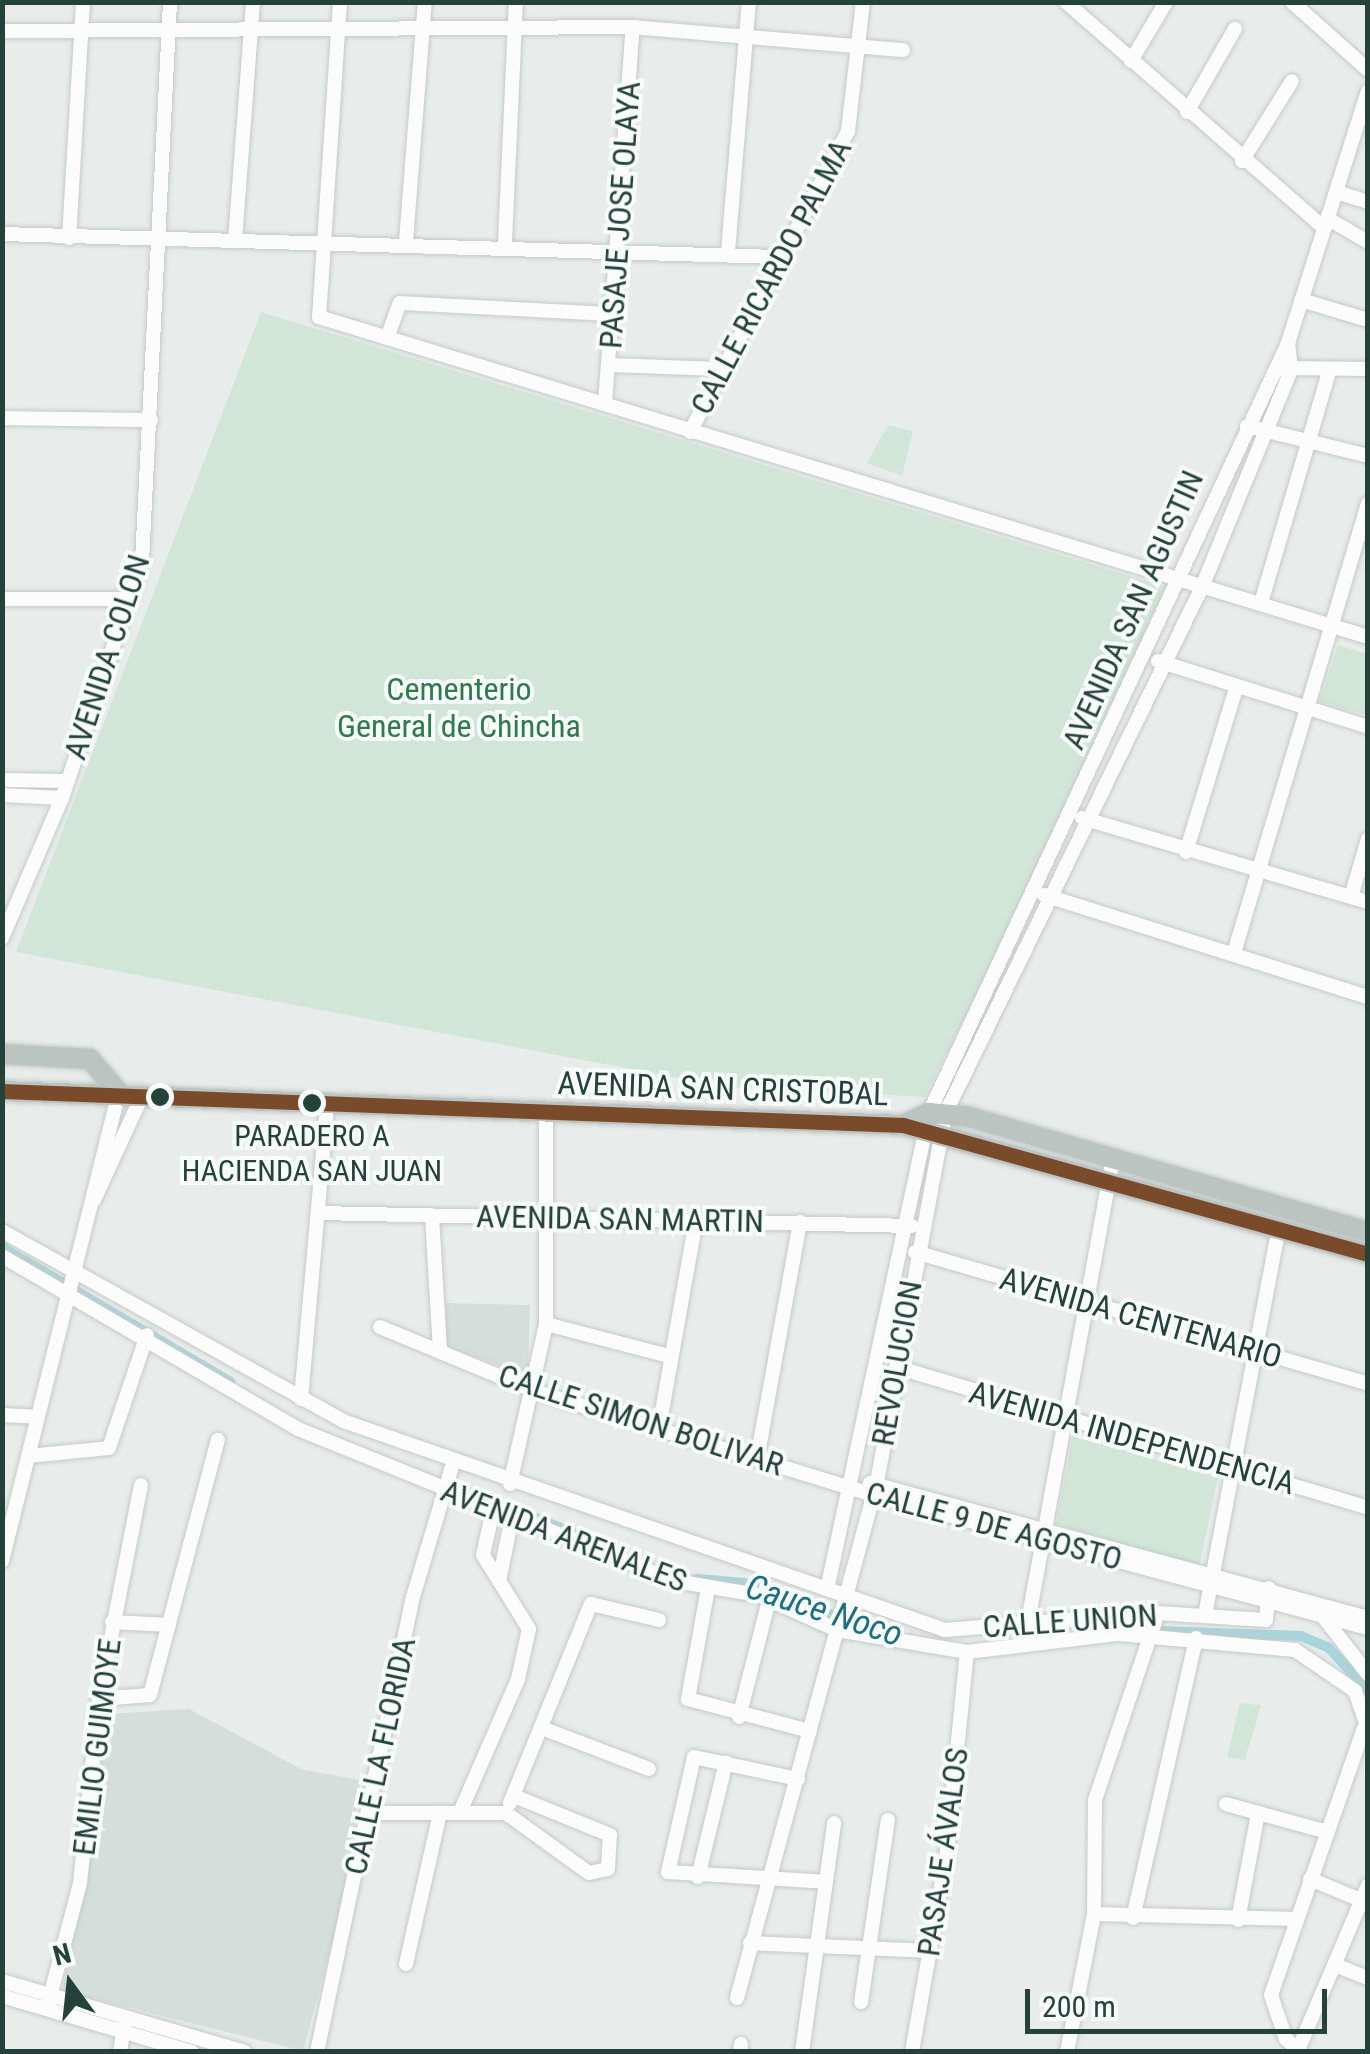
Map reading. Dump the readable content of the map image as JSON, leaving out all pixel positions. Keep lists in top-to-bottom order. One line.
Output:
{"streets":{"highway":["AVENIDA SAN CRISTOBAL"],"street":["PASAJE JOSE OLAYA","CALLE RICARDO PALMA","AVENIDA SAN AGUSTIN","AVENIDA COLON","AVENIDA SAN MARTIN","AVENIDA CENTENARIO","REVOLUCION","CALLE SIMON BOLIVAR","AVENIDA INDEPENDENCIA","CALLE 9 DE AGOSTO","AVENIDA ARENALES","CALLE UNION","EMILIO GUIMOYE","CALLE LA FLORIDA","PASAJE ÁVALOS"]},"crossings":[["AVENIDA SAN AGUSTIN","AVENIDA SAN CRISTOBAL"],["AVENIDA SAN AGUSTIN","REVOLUCION"],["AVENIDA SAN CRISTOBAL","REVOLUCION"],["AVENIDA SAN MARTIN","REVOLUCION"],["AVENIDA CENTENARIO","REVOLUCION"],["REVOLUCION","CALLE SIMON BOLIVAR"],["REVOLUCION","AVENIDA INDEPENDENCIA"],["REVOLUCION","CALLE 9 DE AGOSTO"],["REVOLUCION","AVENIDA ARENALES"],["REVOLUCION","CALLE UNION"],["CALLE SIMON BOLIVAR","CALLE 9 DE AGOSTO"],["AVENIDA ARENALES","CALLE UNION"],["AVENIDA ARENALES","CALLE LA FLORIDA"],["AVENIDA ARENALES","PASAJE ÁVALOS"]],"water":["Cauce Noco"],"parks":["Cementerio General de Chincha"],"places":["PARADERO A HACIENDA SAN JUAN"],"scale_bar":"200 m","north":"top"}
